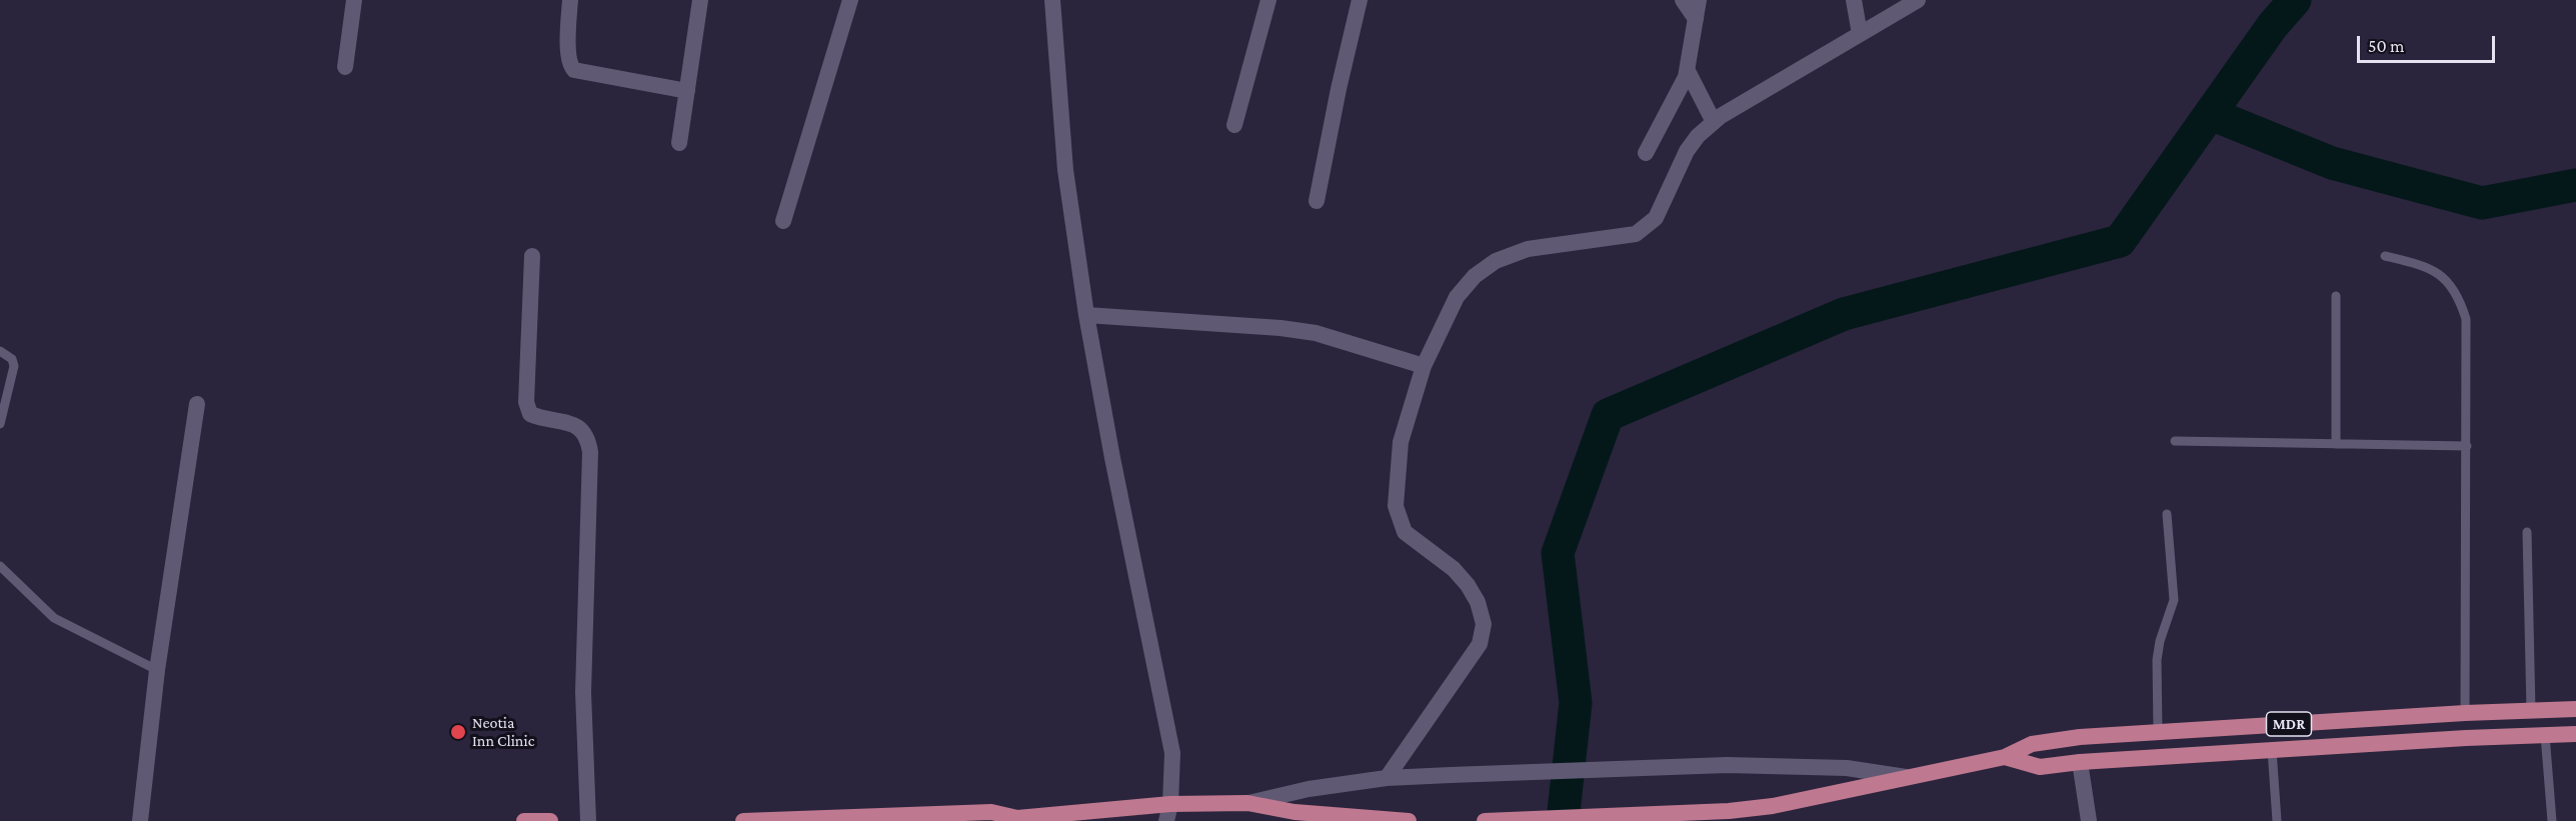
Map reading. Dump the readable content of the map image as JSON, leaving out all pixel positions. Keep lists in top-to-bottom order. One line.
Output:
{"streets":{"main road":["MDR"]},"places":["Neotia Inn Clinic"],"scale_bar":"50 m"}
